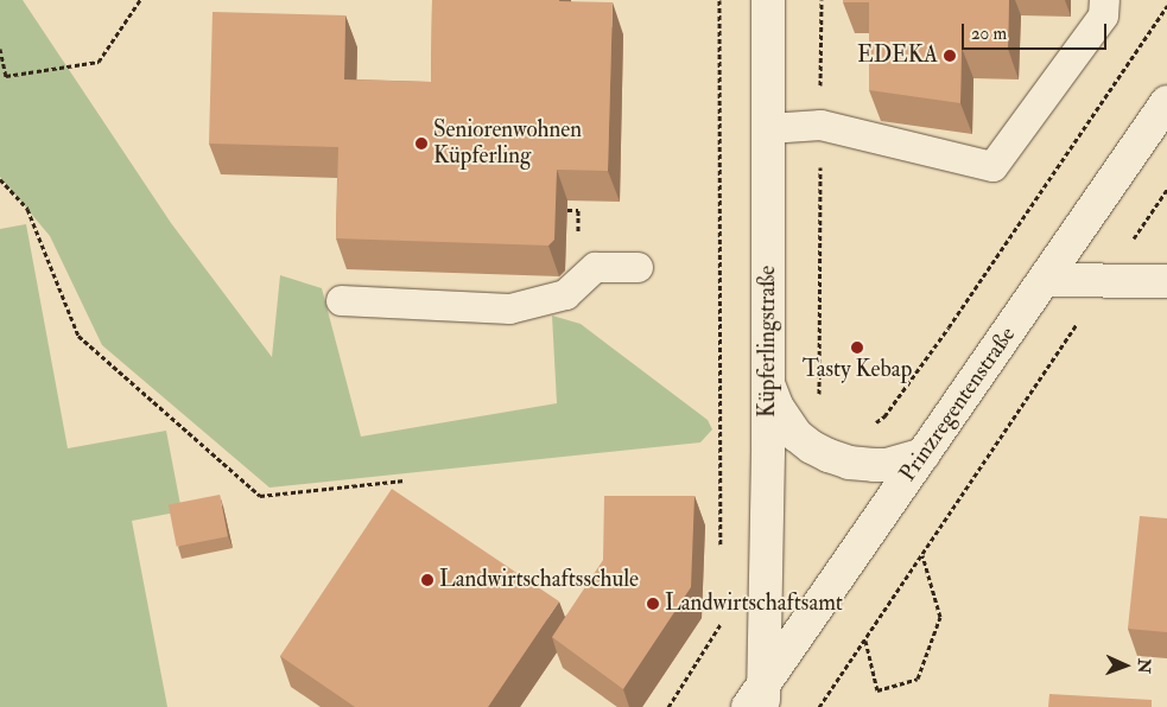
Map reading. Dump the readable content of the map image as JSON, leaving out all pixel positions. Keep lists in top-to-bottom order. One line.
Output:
{"streets":{"street":["Küpferlingstraße","Prinzregentenstraße"]},"crossings":[["Küpferlingstraße","Prinzregentenstraße"]],"places":["EDEKA","Seniorenwohnen Küpferling","Tasty Kebap","Landwirtschaftsschule","Landwirtschaftsamt"],"scale_bar":"20 m","north":"right"}
